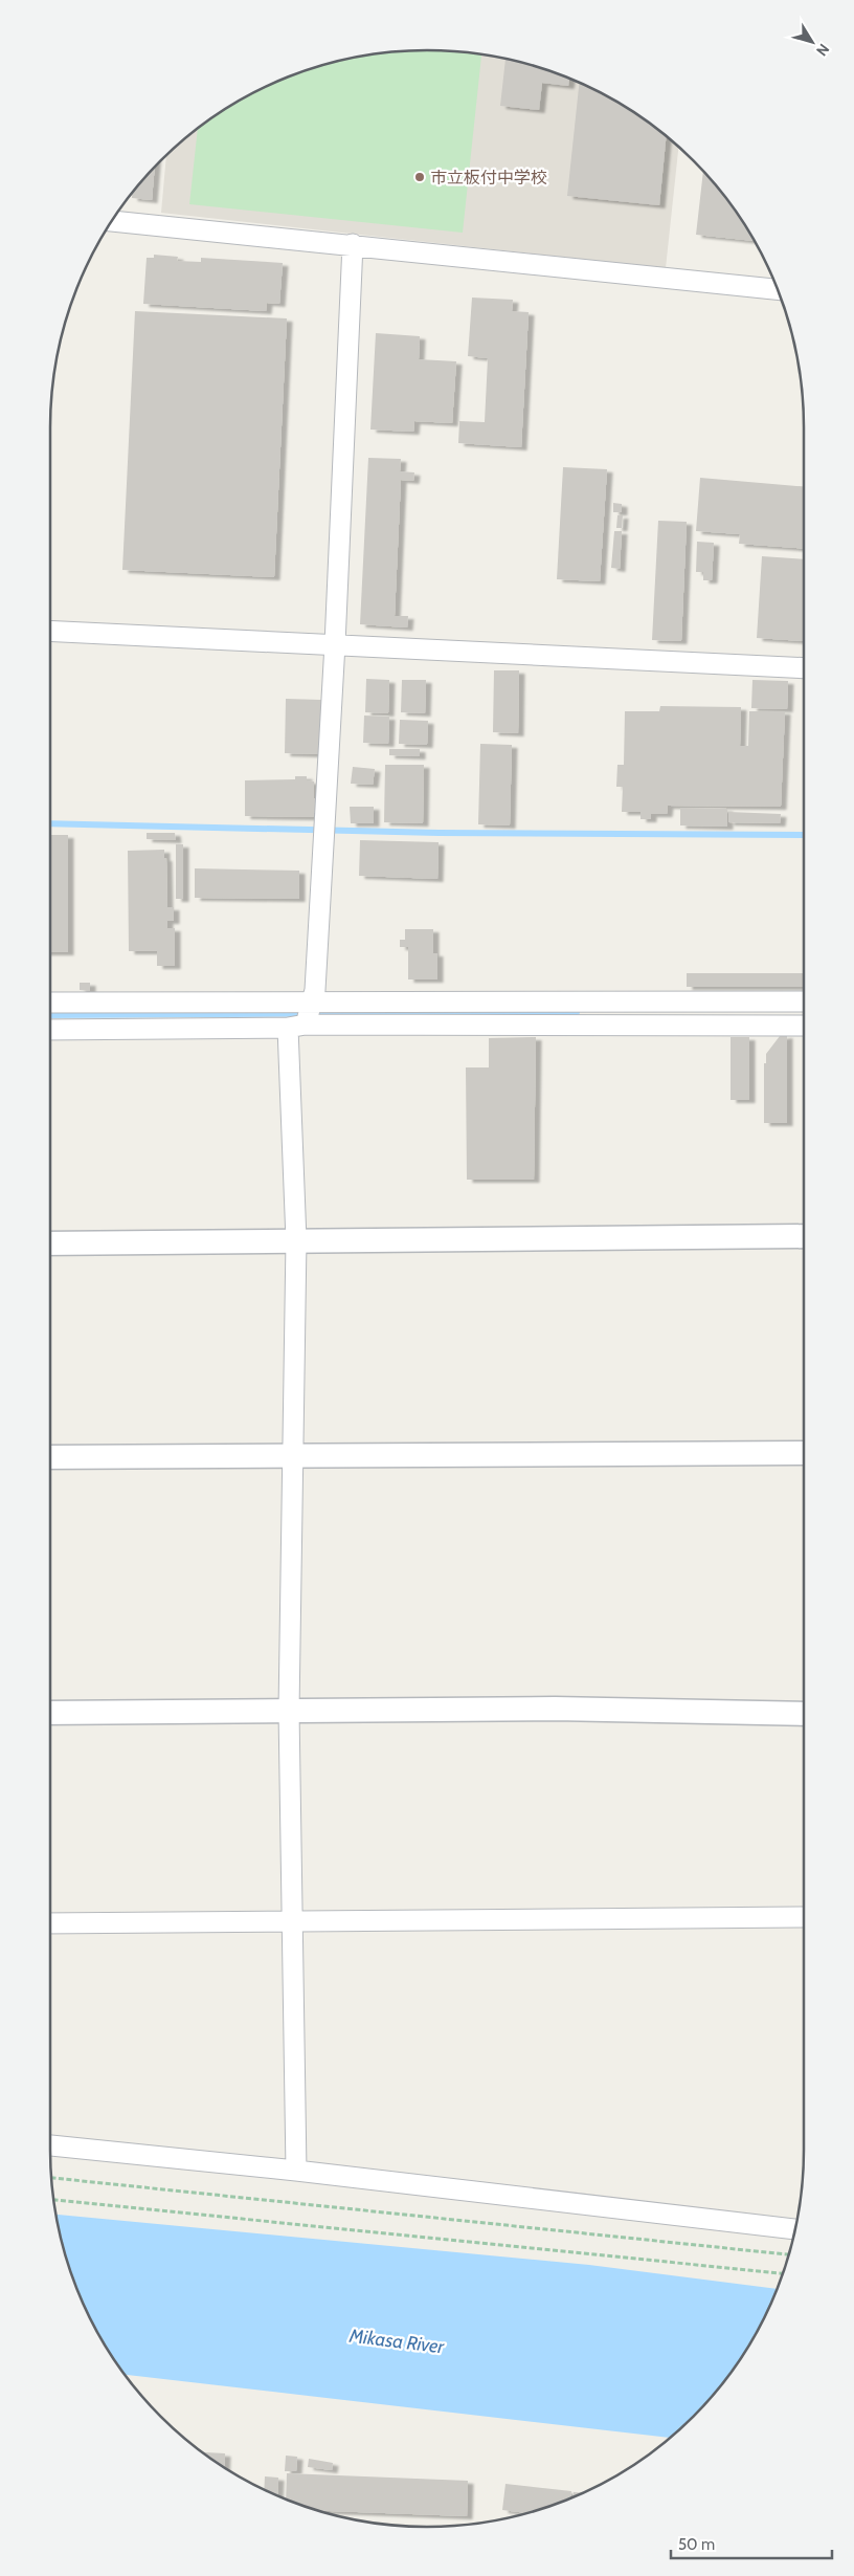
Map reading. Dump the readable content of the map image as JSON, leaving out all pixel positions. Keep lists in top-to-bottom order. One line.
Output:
{"water":["Mikasa River"],"places":["市立板付中学校"],"scale_bar":"50 m","north":"bottom right"}
